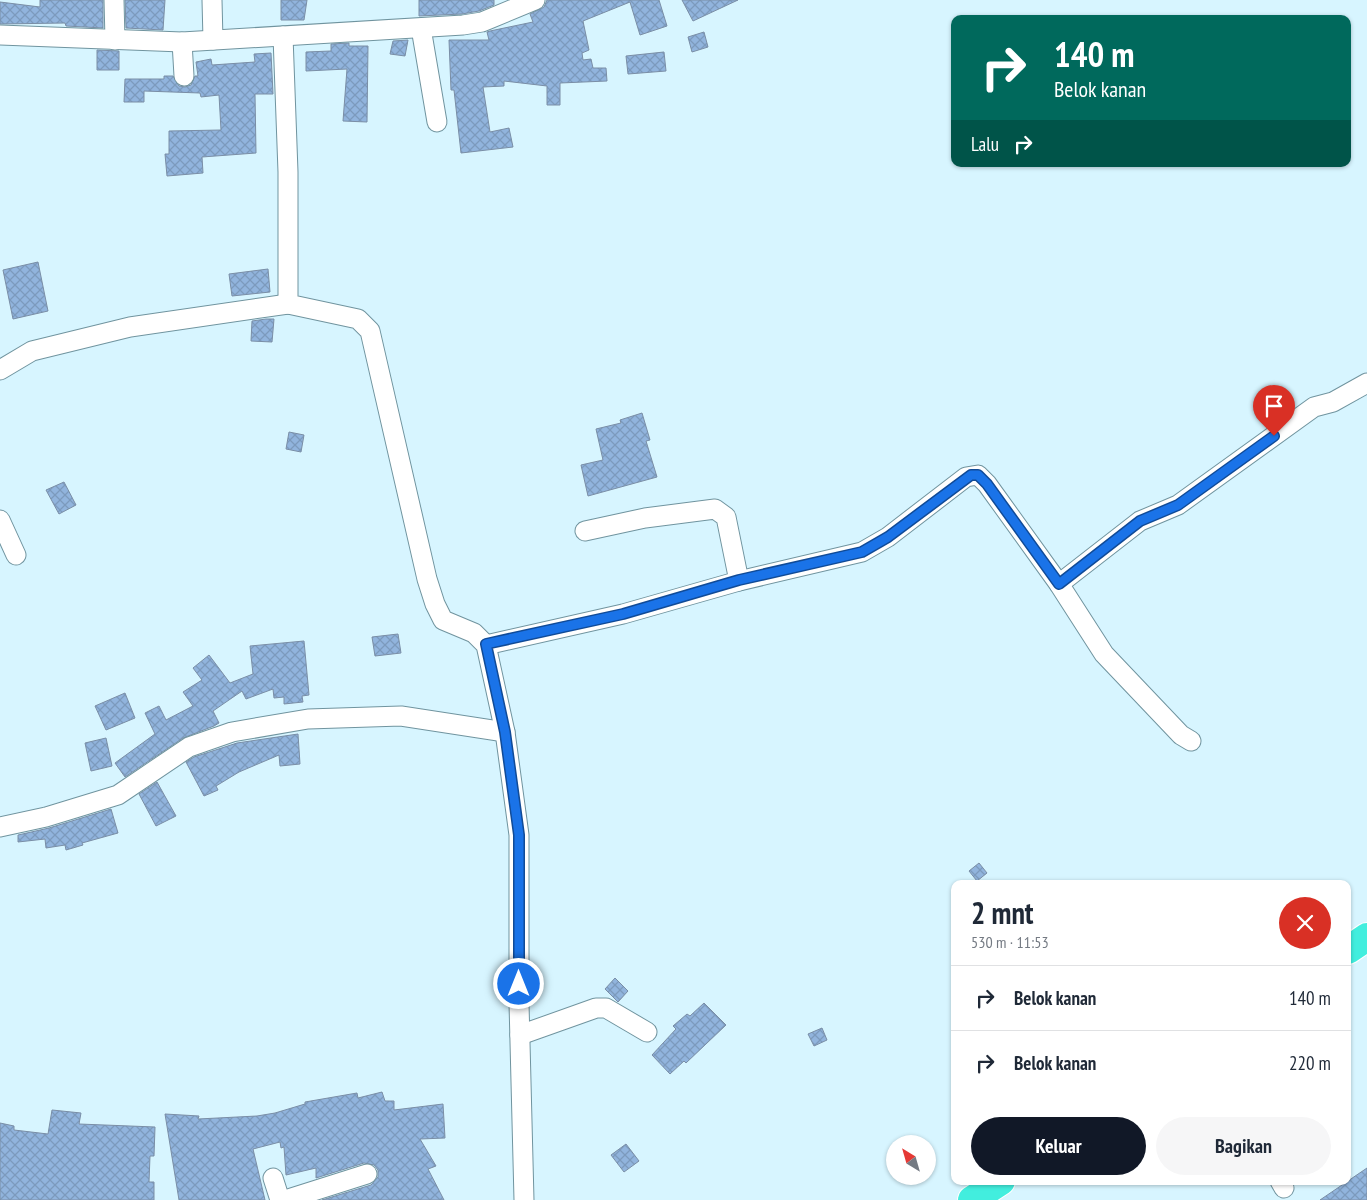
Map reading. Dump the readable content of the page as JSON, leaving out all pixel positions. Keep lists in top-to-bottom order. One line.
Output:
{"north":"top left","page":{"turn":["140 m","Belok kanan"],"then":"Lalu","heading":["2 mnt","530 m · 11:53"],"list":[{"name":"Belok kanan","value":"140 m"},{"name":"Belok kanan","value":"220 m"}],"buttons":["Keluar","Bagikan"]}}
